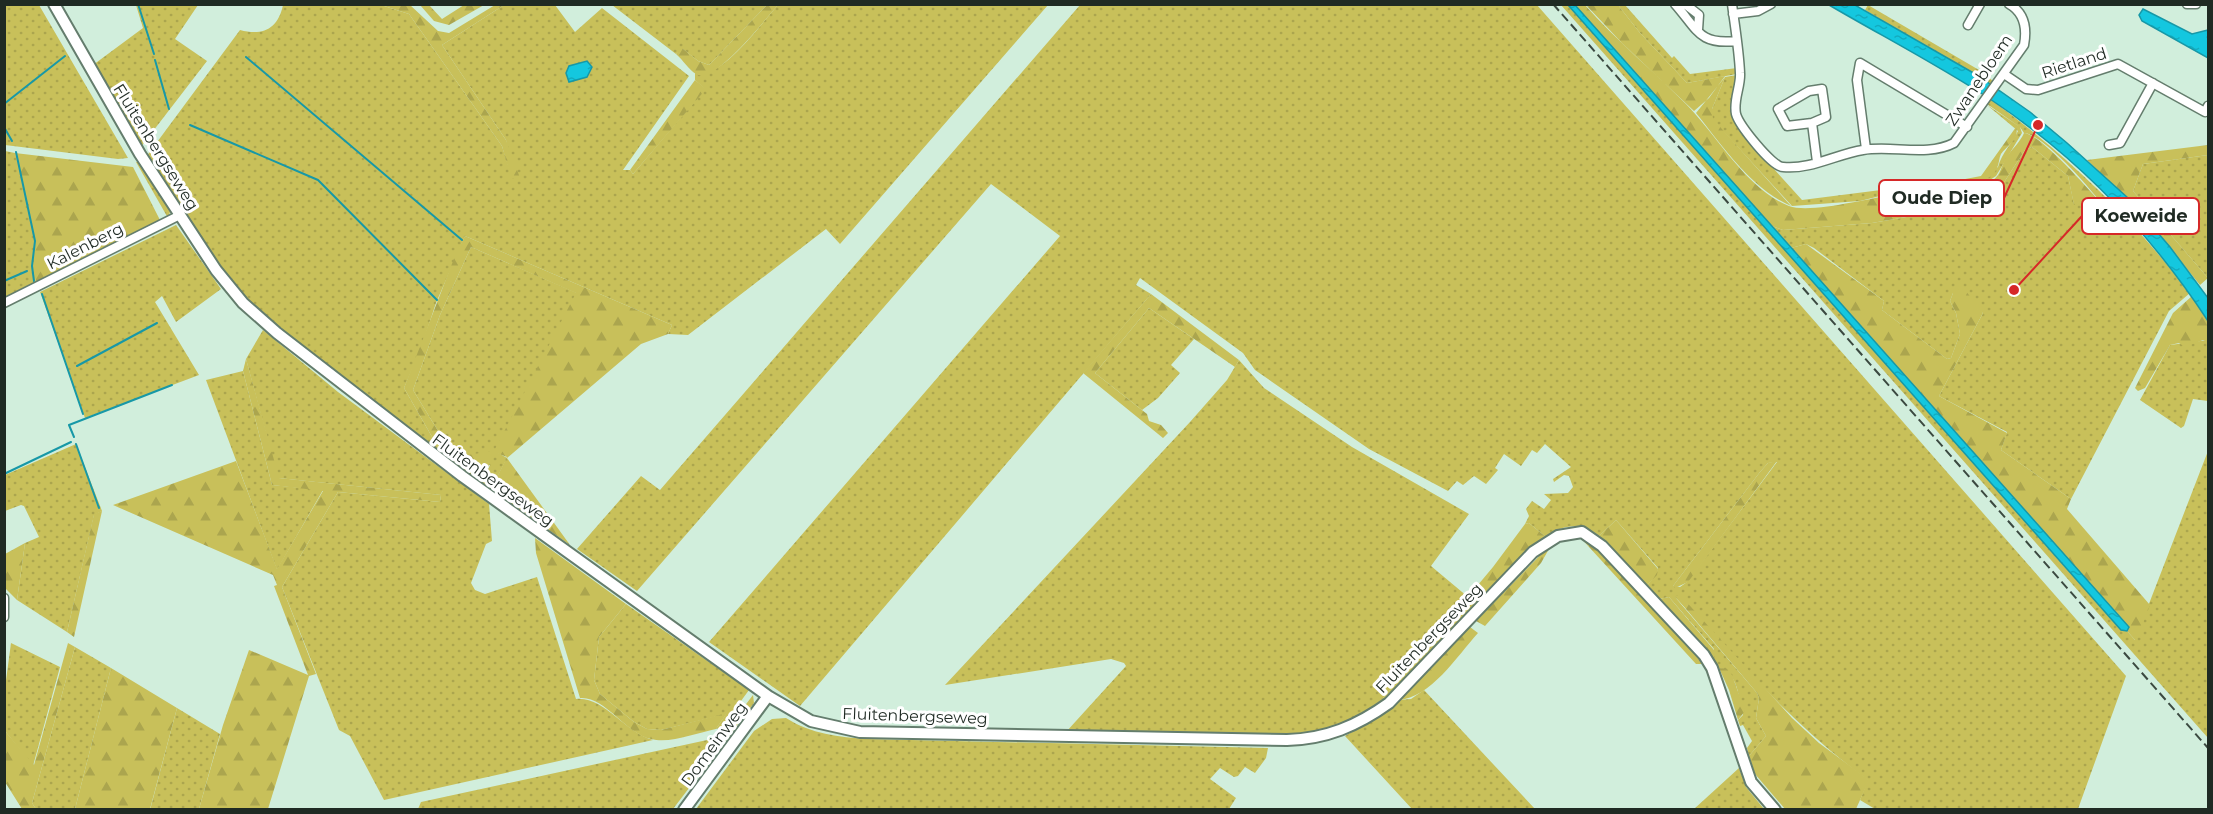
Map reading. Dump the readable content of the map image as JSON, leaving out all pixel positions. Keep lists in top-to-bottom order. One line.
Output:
{"streets":{"street":["Rietland","Zwanebloem","Fluitenbergseweg","Kalenberg","Domeinweg"]},"crossings":[["Rietland","Zwanebloem"],["Fluitenbergseweg","Kalenberg"],["Fluitenbergseweg","Domeinweg"]],"places":["Oude Diep","Koeweide"]}
